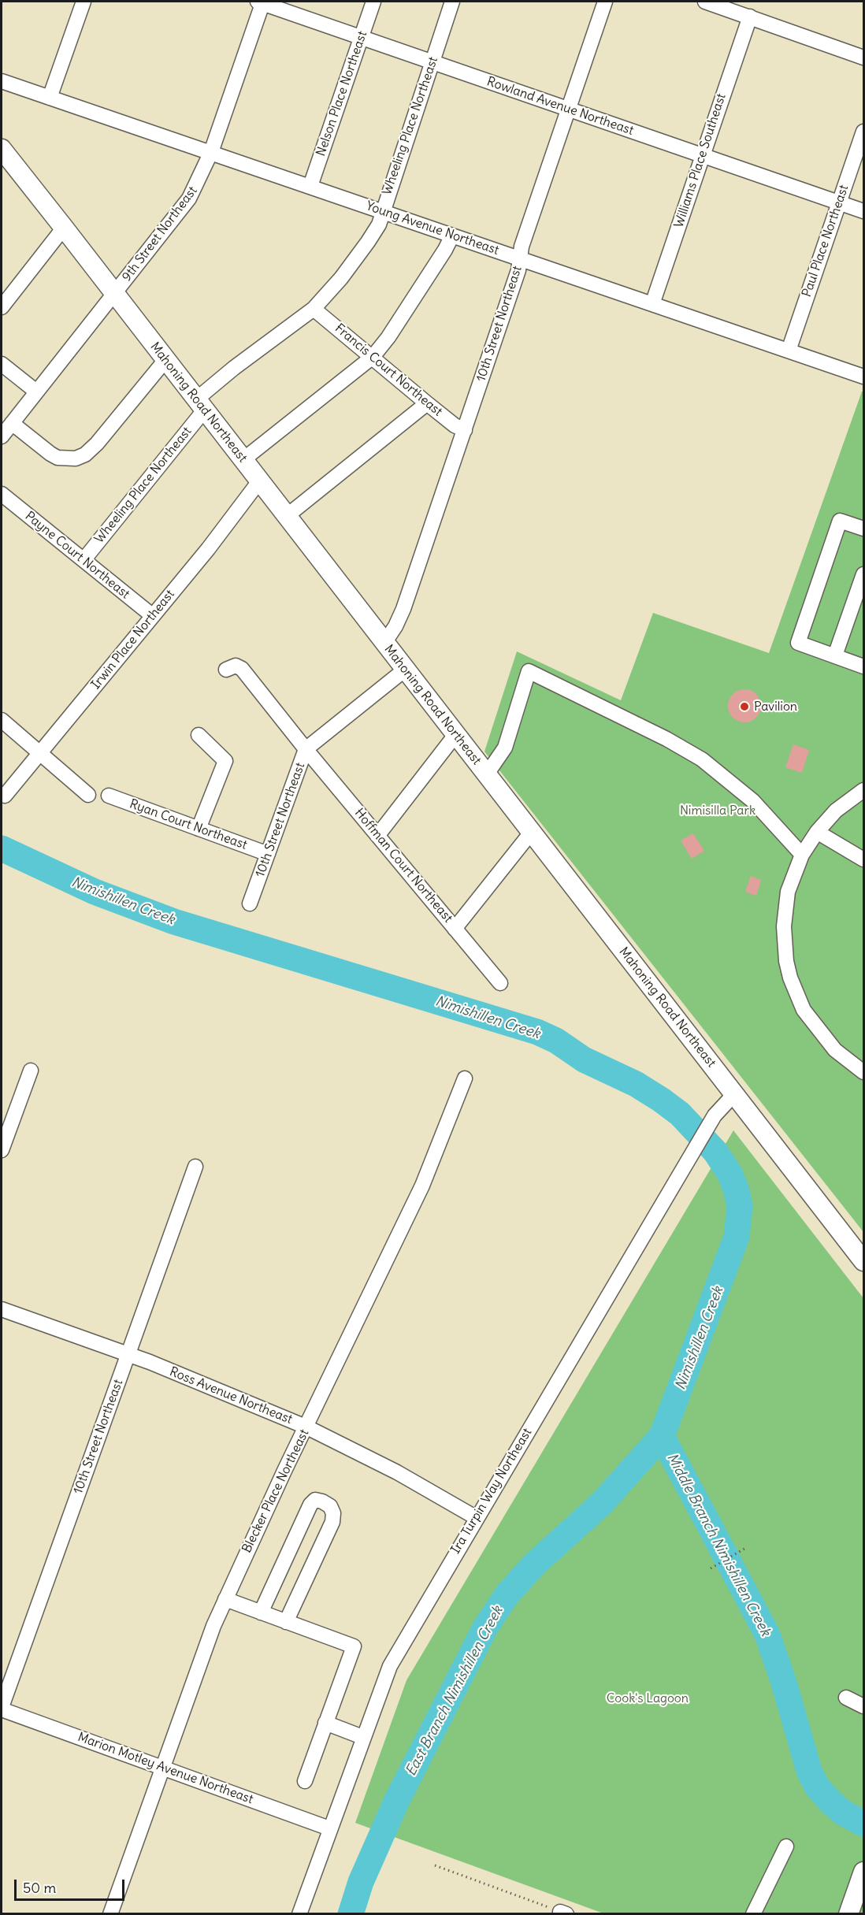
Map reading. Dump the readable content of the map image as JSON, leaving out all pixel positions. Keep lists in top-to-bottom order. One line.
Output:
{"streets":{"main road":["Mahoning Road Northeast"],"street":["Nelson Place Northeast","Rowland Avenue Northeast","Wheeling Place Northeast","Williams Place Southeast","Young Avenue Northeast","9th Street Northeast","Paul Place Northeast","10th Street Northeast","Francis Court Northeast","Payne Court Northeast","Irwin Place Northeast","Ryan Court Northeast","Hoffman Court Northeast","Ross Avenue Northeast","Blecker Place Northeast","Ira Turpin Way Northeast","Marion Motley Avenue Northeast"]},"crossings":[["Nelson Place Northeast","Rowland Avenue Northeast"],["Nelson Place Northeast","Young Avenue Northeast"],["Rowland Avenue Northeast","Wheeling Place Northeast"],["Rowland Avenue Northeast","Williams Place Southeast"],["Rowland Avenue Northeast","9th Street Northeast"],["Rowland Avenue Northeast","Paul Place Northeast"],["Rowland Avenue Northeast","10th Street Northeast"],["Wheeling Place Northeast","Young Avenue Northeast"],["Wheeling Place Northeast","Francis Court Northeast"],["Wheeling Place Northeast","Mahoning Road Northeast"],["Wheeling Place Northeast","Payne Court Northeast"],["Williams Place Southeast","Young Avenue Northeast"],["Young Avenue Northeast","9th Street Northeast"],["Young Avenue Northeast","Paul Place Northeast"],["Young Avenue Northeast","10th Street Northeast"],["9th Street Northeast","Mahoning Road Northeast"],["10th Street Northeast","Francis Court Northeast"],["10th Street Northeast","Mahoning Road Northeast"],["10th Street Northeast","Ryan Court Northeast"],["10th Street Northeast","Hoffman Court Northeast"],["10th Street Northeast","Ross Avenue Northeast"],["10th Street Northeast","Marion Motley Avenue Northeast"],["Mahoning Road Northeast","Irwin Place Northeast"],["Mahoning Road Northeast","Ira Turpin Way Northeast"],["Payne Court Northeast","Irwin Place Northeast"],["Ross Avenue Northeast","Blecker Place Northeast"],["Ross Avenue Northeast","Ira Turpin Way Northeast"],["Blecker Place Northeast","Marion Motley Avenue Northeast"],["Ira Turpin Way Northeast","Marion Motley Avenue Northeast"]],"water":["Nimishillen Creek","Middle Branch Nimishillen Creek","East Branch Nimishillen Creek"],"parks":["Nimisilla Park","Cook's Lagoon"],"places":["Pavilion"],"scale_bar":"50 m"}
